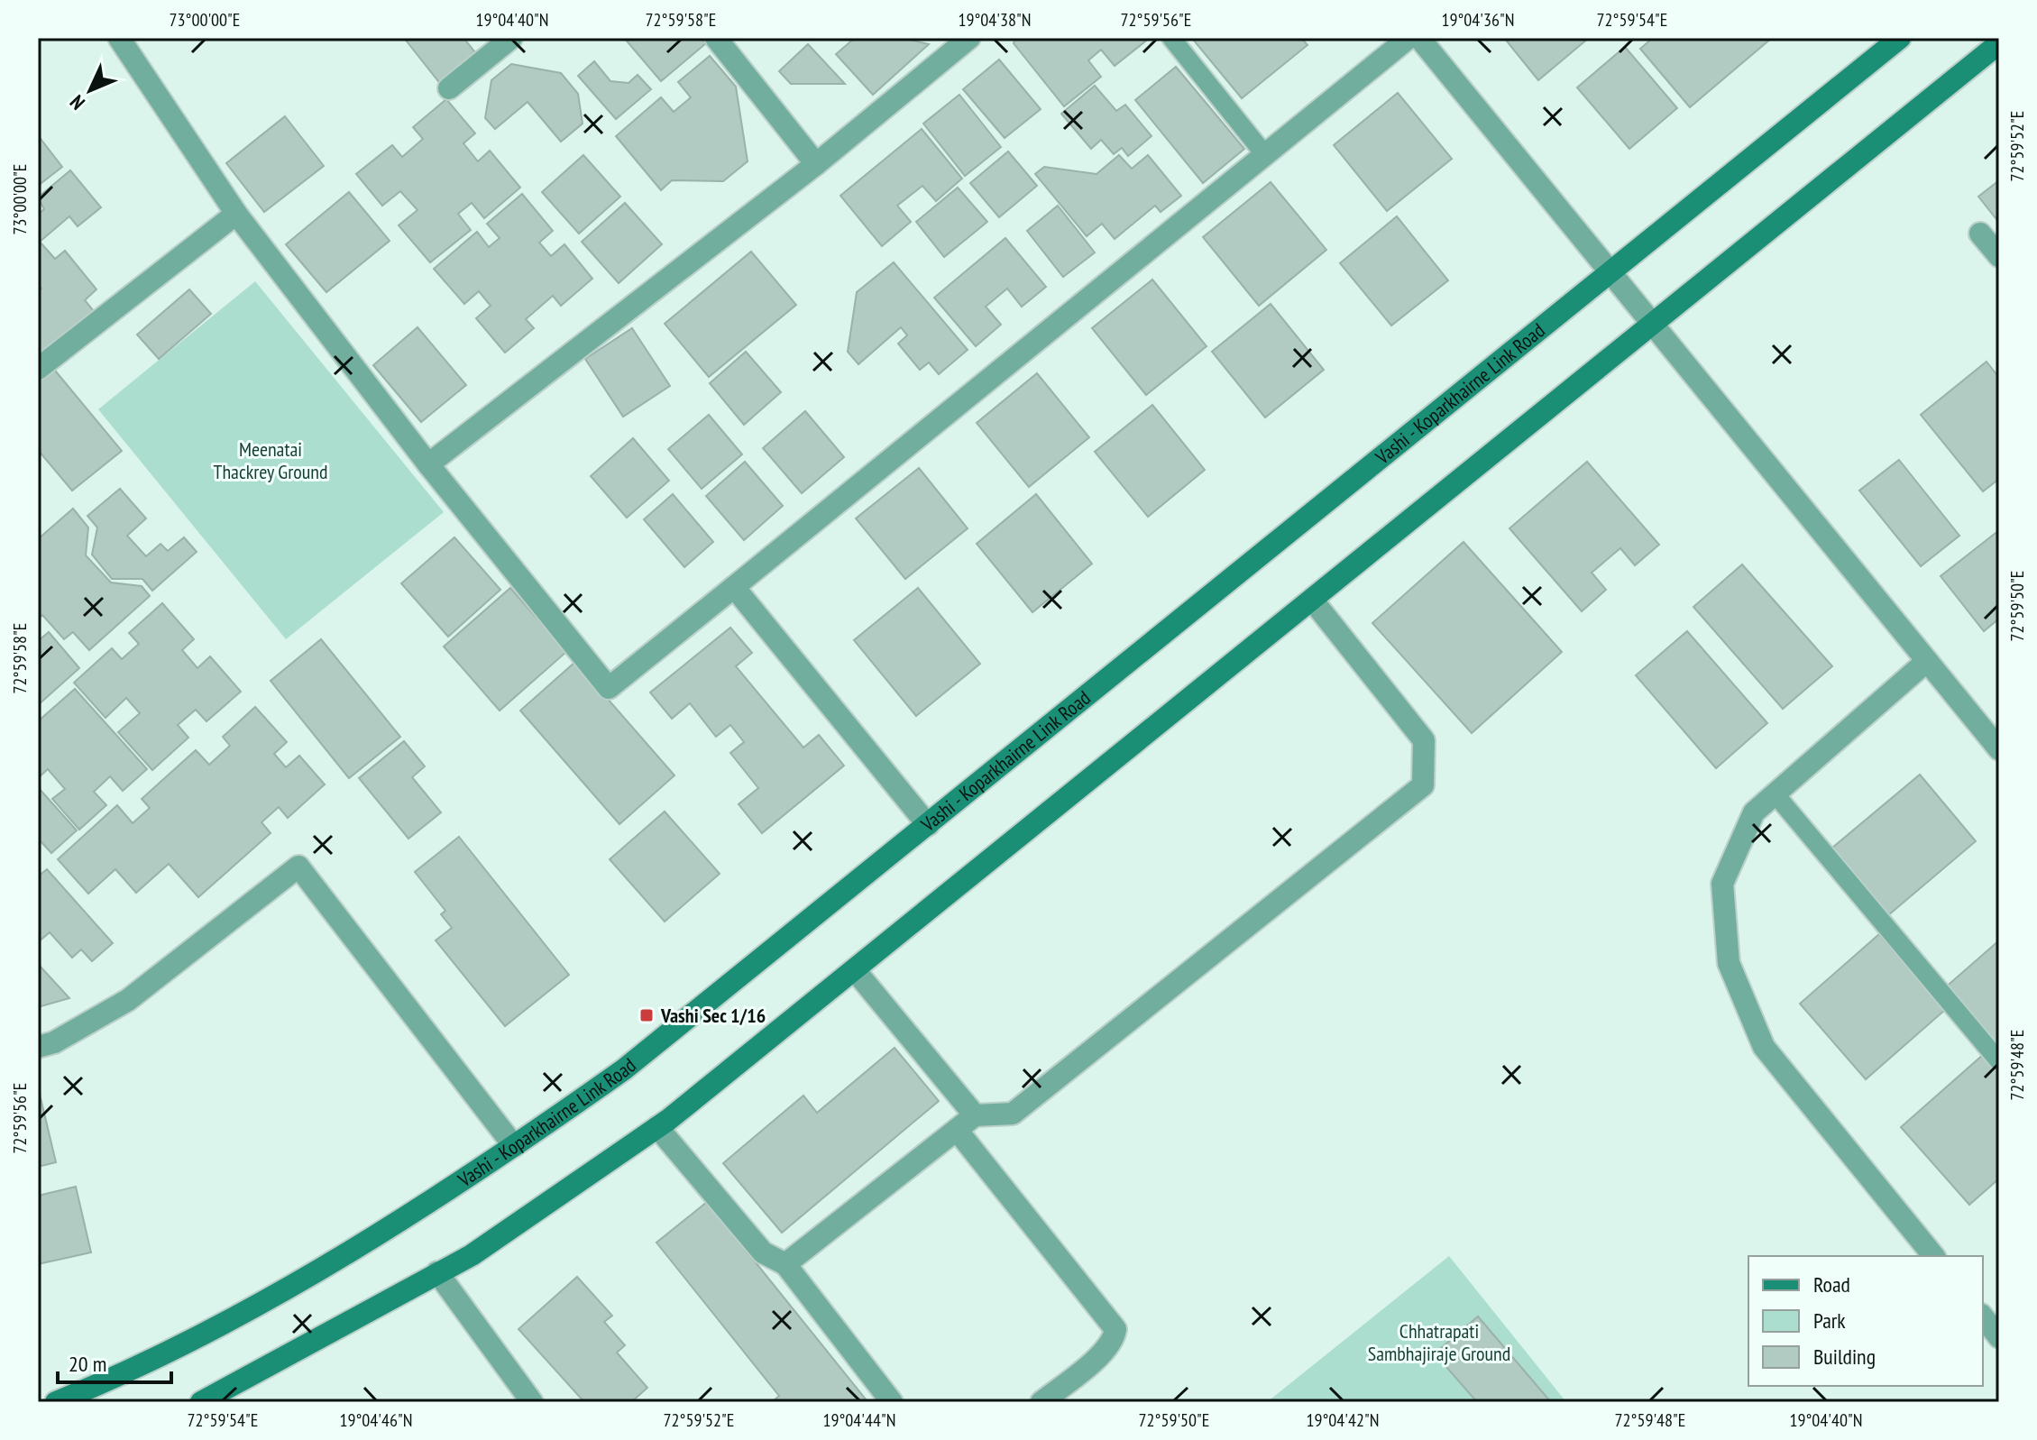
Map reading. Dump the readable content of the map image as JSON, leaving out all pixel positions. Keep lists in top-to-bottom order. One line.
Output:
{"streets":{"main road":["Vashi - Koparkhairne Link Road"]},"parks":["Meenatai Thackrey Ground","Chhatrapati Sambhajiraje Ground"],"places":{"transit":["Vashi Sec 1/16"]},"legend":["Road","Park","Building"],"scale_bar":"20 m","north":"bottom left","coordinates":["73°00'00\"E","19°04'40\"N","72°59'58\"E","19°04'38\"N","72°59'56\"E","19°04'36\"N","72°59'54\"E","72°59'52\"E","72°59'50\"E","72°59'48\"E","19°04'46\"N","19°04'44\"N","19°04'42\"N"]}
